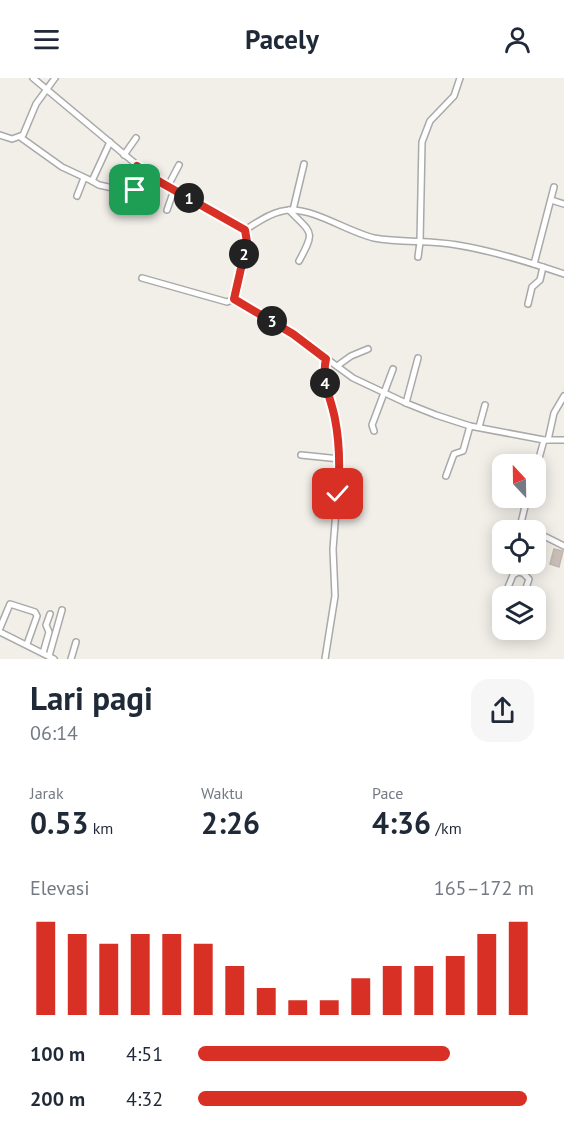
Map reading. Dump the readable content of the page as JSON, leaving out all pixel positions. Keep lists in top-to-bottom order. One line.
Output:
{"north":"top","page":{"header":"Pacely","pins":["1","2","3","4"],"heading":["Lari pagi","06:14"],"stats":[["Jarak","0.53 km"],["Waktu","2:26"],["Pace","4:36 /km"]],"chart":["Elevasi","165–172 m"],"list":[{"name":"100 m","note":"4:51"},{"name":"200 m","note":"4:32"}]}}
